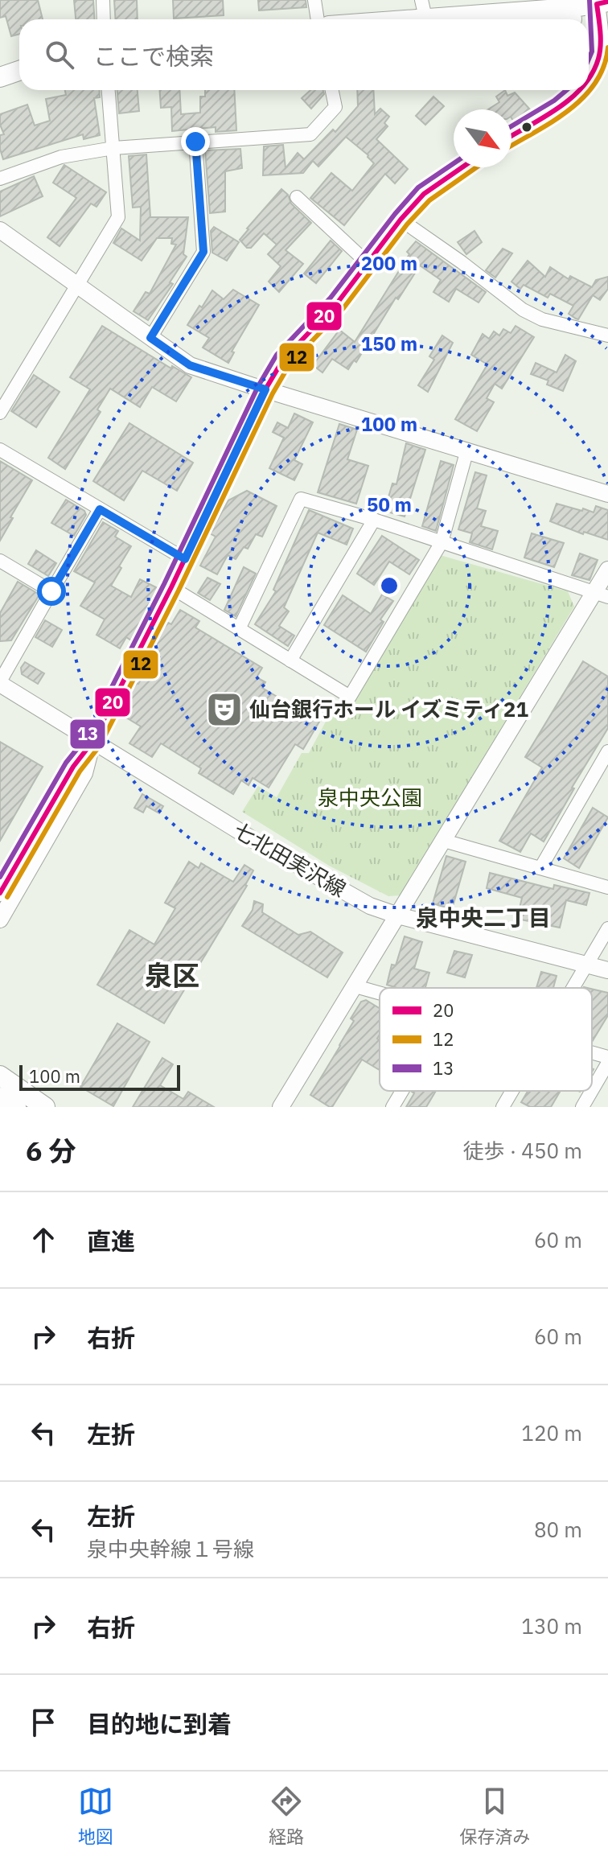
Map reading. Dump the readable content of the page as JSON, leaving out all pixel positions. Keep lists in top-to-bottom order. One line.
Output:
{"streets":{"street":["七北田実沢線"]},"districts":["泉中央二丁目","泉区"],"parks":["泉中央公園"],"places":{"theatre":["仙台銀行ホール イズミティ21"]},"lines":["transit line 13","transit line 20","transit line 12"],"legend":["20","12","13"],"scale_bar":"100 m","north":"bottom right","page":{"search":"ここで検索","scale":"100 m","heading":["6 分","徒歩 · 450 m"],"list":[["直進","60 m"],["右折","60 m"],["左折","120 m"],["左折","泉中央幹線１号線","80 m"],["右折","130 m"],"目的地に到着"],"nav":["地図","経路","保存済み"]},"rings":["200 m","150 m","100 m","50 m"]}
